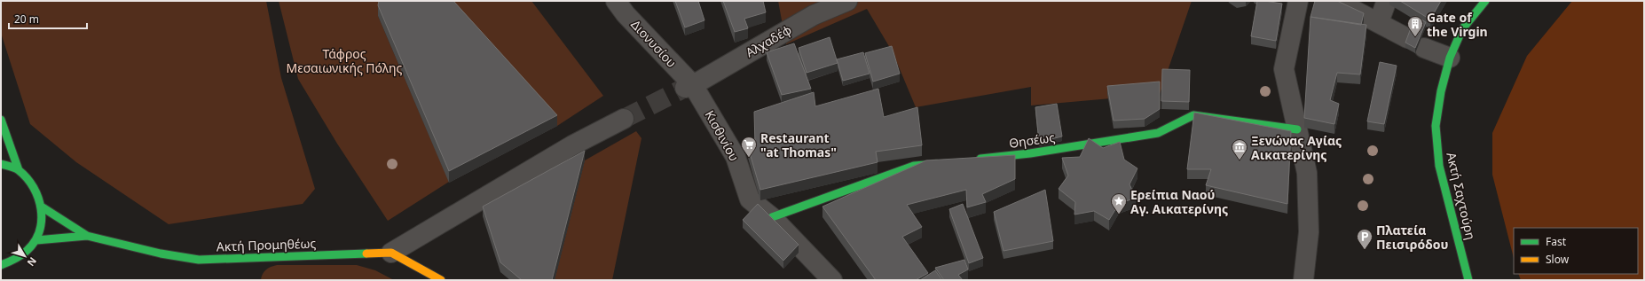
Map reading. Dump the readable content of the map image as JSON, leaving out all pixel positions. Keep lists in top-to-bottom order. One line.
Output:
{"streets":{"main road":["Θησέως","Ακτή Σαχτούρη","Ακτή Προμηθέως"],"street":["Αλχαδέφ","Διονυσίου","Κισθινίου"]},"crossings":[["Αλχαδέφ","Διονυσίου"],["Αλχαδέφ","Κισθινίου"],["Διονυσίου","Κισθινίου"]],"parks":["Τάφρος Μεσαιωνικής Πόλης"],"places":{"building":["Gate of the Virgin"],"supermarket":["Restaurant \"at Thomas\""],"museum":["Ξενώνας Αγίας Αικατερίνης"],"place":["Ερείπια Ναού Αγ. Αικατερίνης"],"parking":["Πλατεία Πεισιρόδου"]},"legend":["Fast","Slow"],"scale_bar":"20 m","north":"bottom right"}
